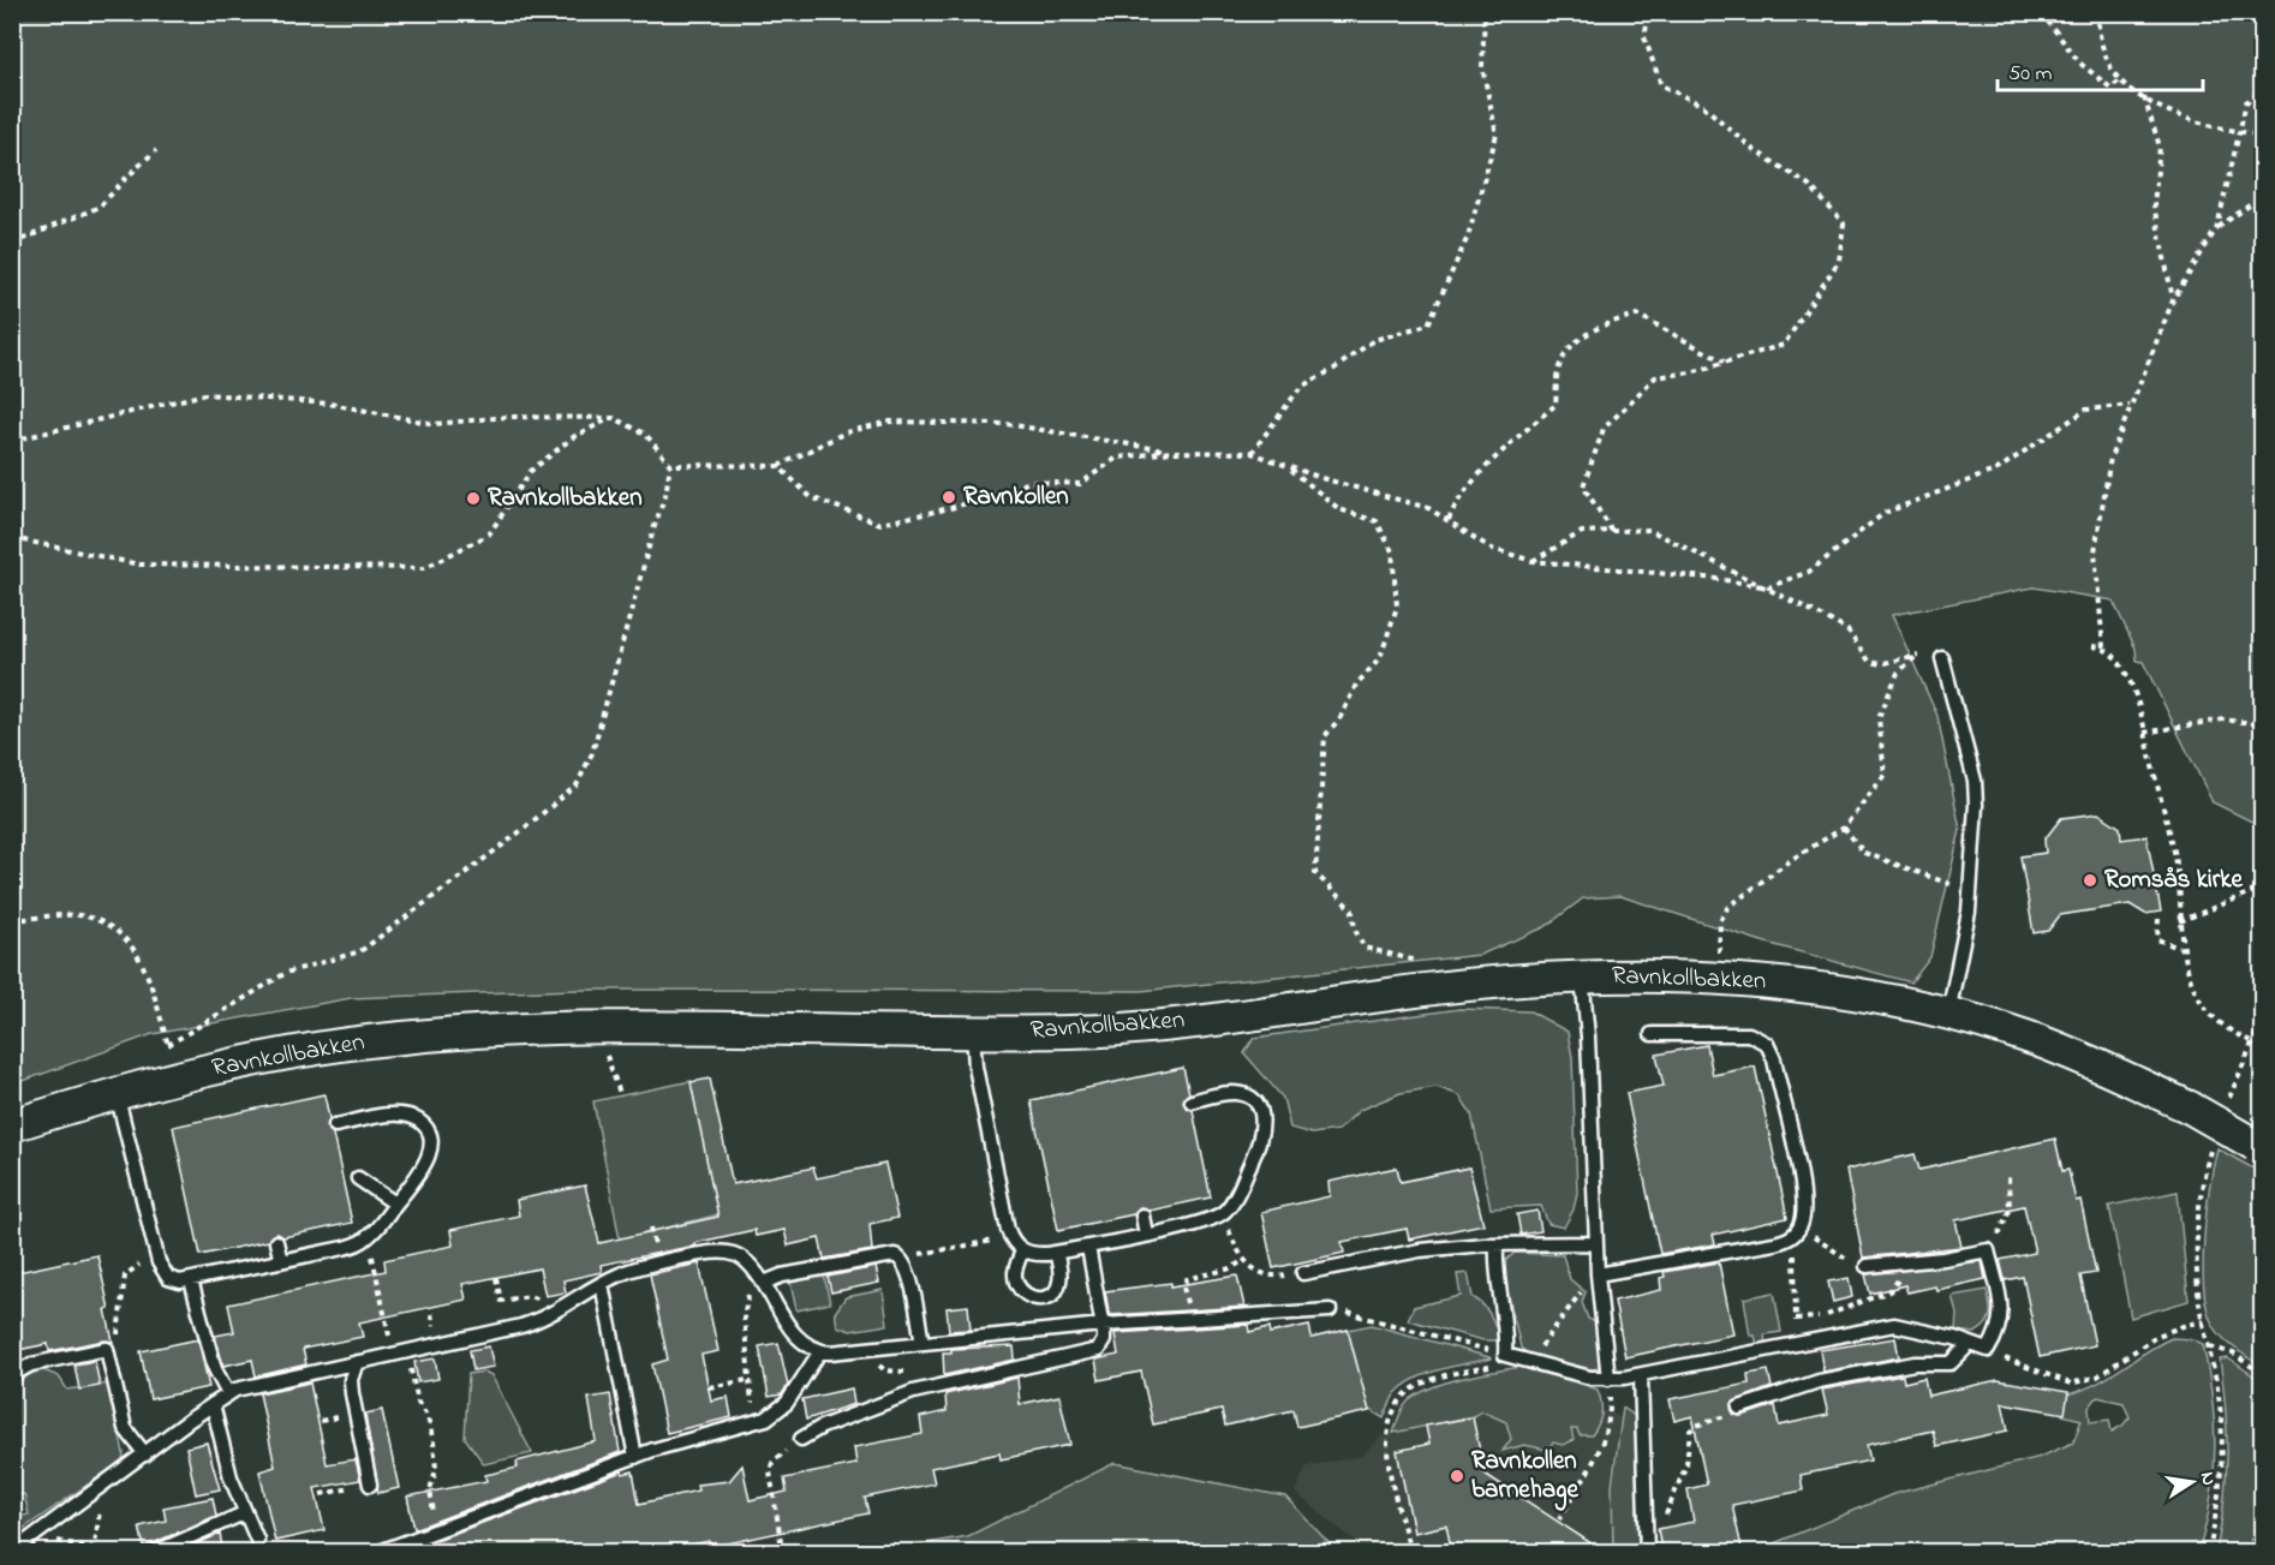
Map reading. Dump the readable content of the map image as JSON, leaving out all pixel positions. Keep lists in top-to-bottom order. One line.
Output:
{"streets":{"street":["Ravnkollbakken"]},"places":["Ravnkollen","Ravnkollbakken","Romsås kirke","Ravnkollen barnehage"],"scale_bar":"50 m","north":"right"}
